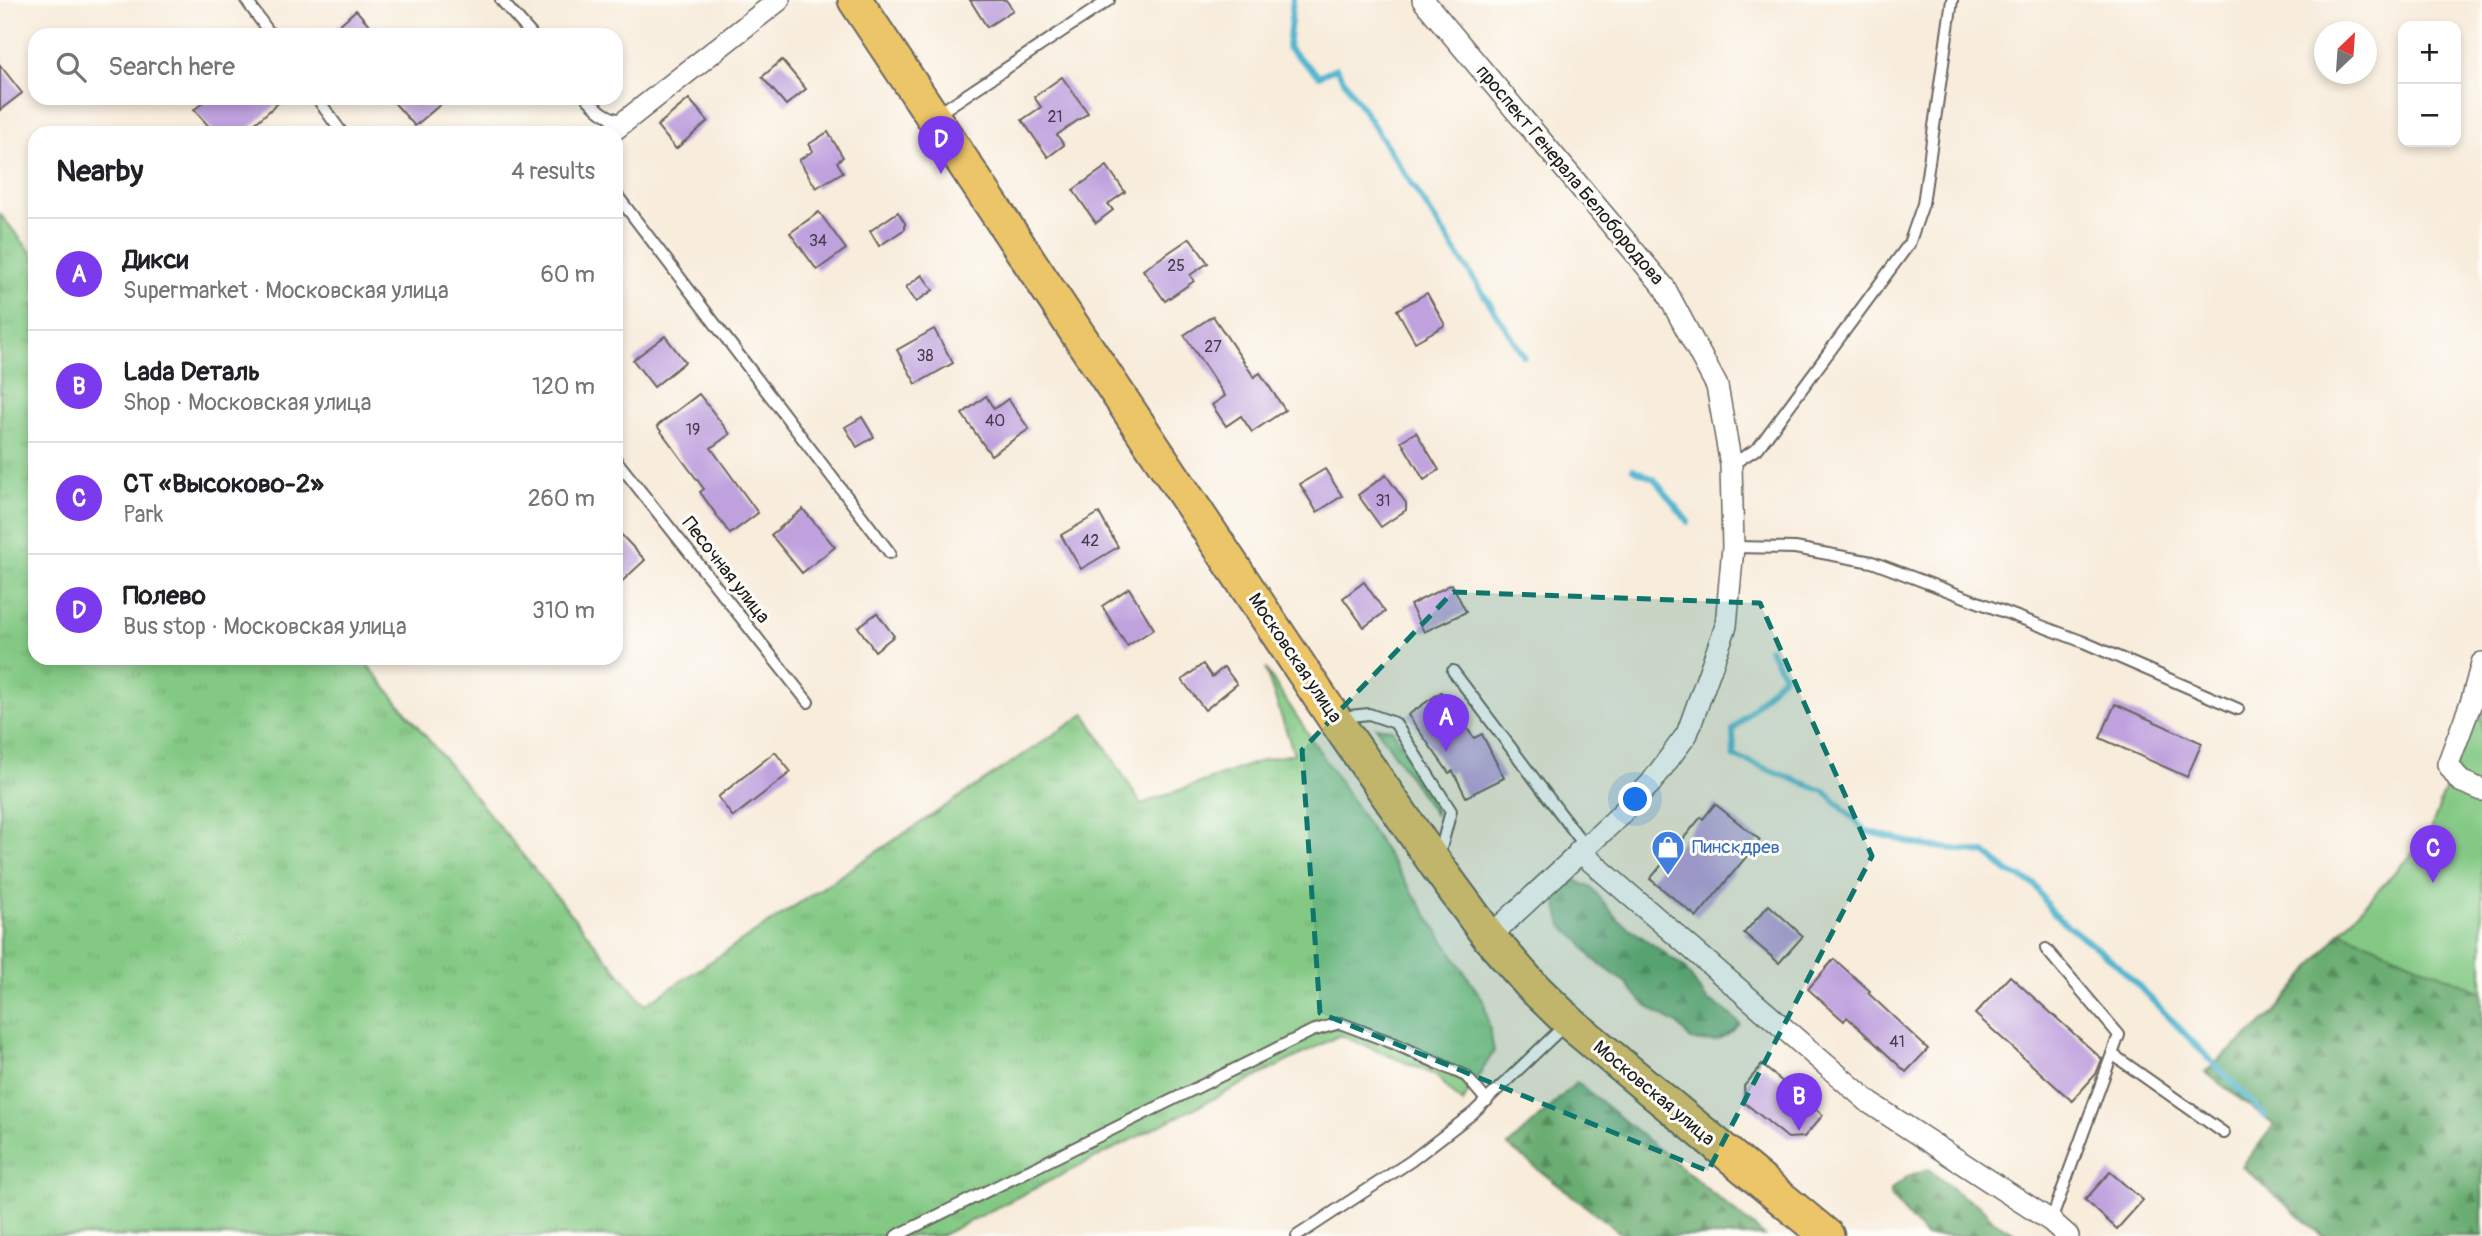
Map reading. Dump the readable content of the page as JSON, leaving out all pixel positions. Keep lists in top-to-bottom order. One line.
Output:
{"streets":{"main road":["Московская улица"],"street":["проспект Генерала Белобородова"],"lane":["Песочная улица"]},"crossings":[["проспект Генерала Белобородова","Московская улица"]],"places":{"shop":["Пинскдрев"]},"house_numbers":["21","34","25","27","38","40","19","31","42","41"],"north":"top right","page":{"map_buttons":["+","−"],"search":"Search here","pins":["D","A","C","B"],"heading":["Nearby","4 results"],"list":[{"mark":"A","name":"Дикси","note":"Supermarket · Московская улица","value":"60 m"},{"mark":"B","name":"Lada Dеталь","note":"Shop · Московская улица","value":"120 m"},{"mark":"C","name":"СТ «Высоково-2»","note":"Park","value":"260 m"},{"mark":"D","name":"Полево","note":"Bus stop · Московская улица","value":"310 m"}]}}
